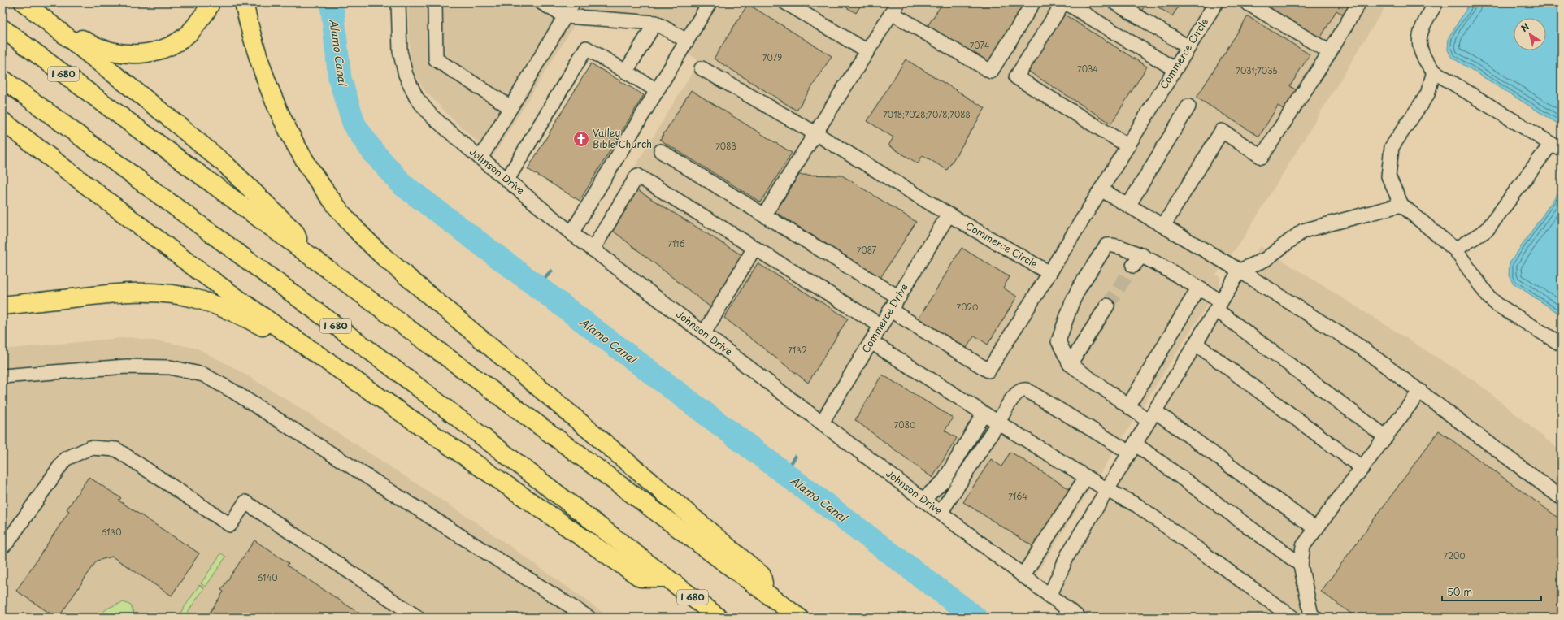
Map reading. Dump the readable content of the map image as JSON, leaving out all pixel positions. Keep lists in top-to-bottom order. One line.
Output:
{"streets":{"highway":["I 680"],"street":["Commerce Circle","Johnson Drive","Commerce Drive"]},"crossings":[["Commerce Circle","Commerce Drive"],["Johnson Drive","Commerce Drive"]],"water":["Alamo Canal"],"places":{"church":["Valley Bible Church"]},"house_numbers":["7074","7079","7034","7031;7035","7018;7028;7078;7088","7083","7116","7087","7020","7132","7080","7164","6130","7200","6140"],"scale_bar":"50 m","north":"top left"}
